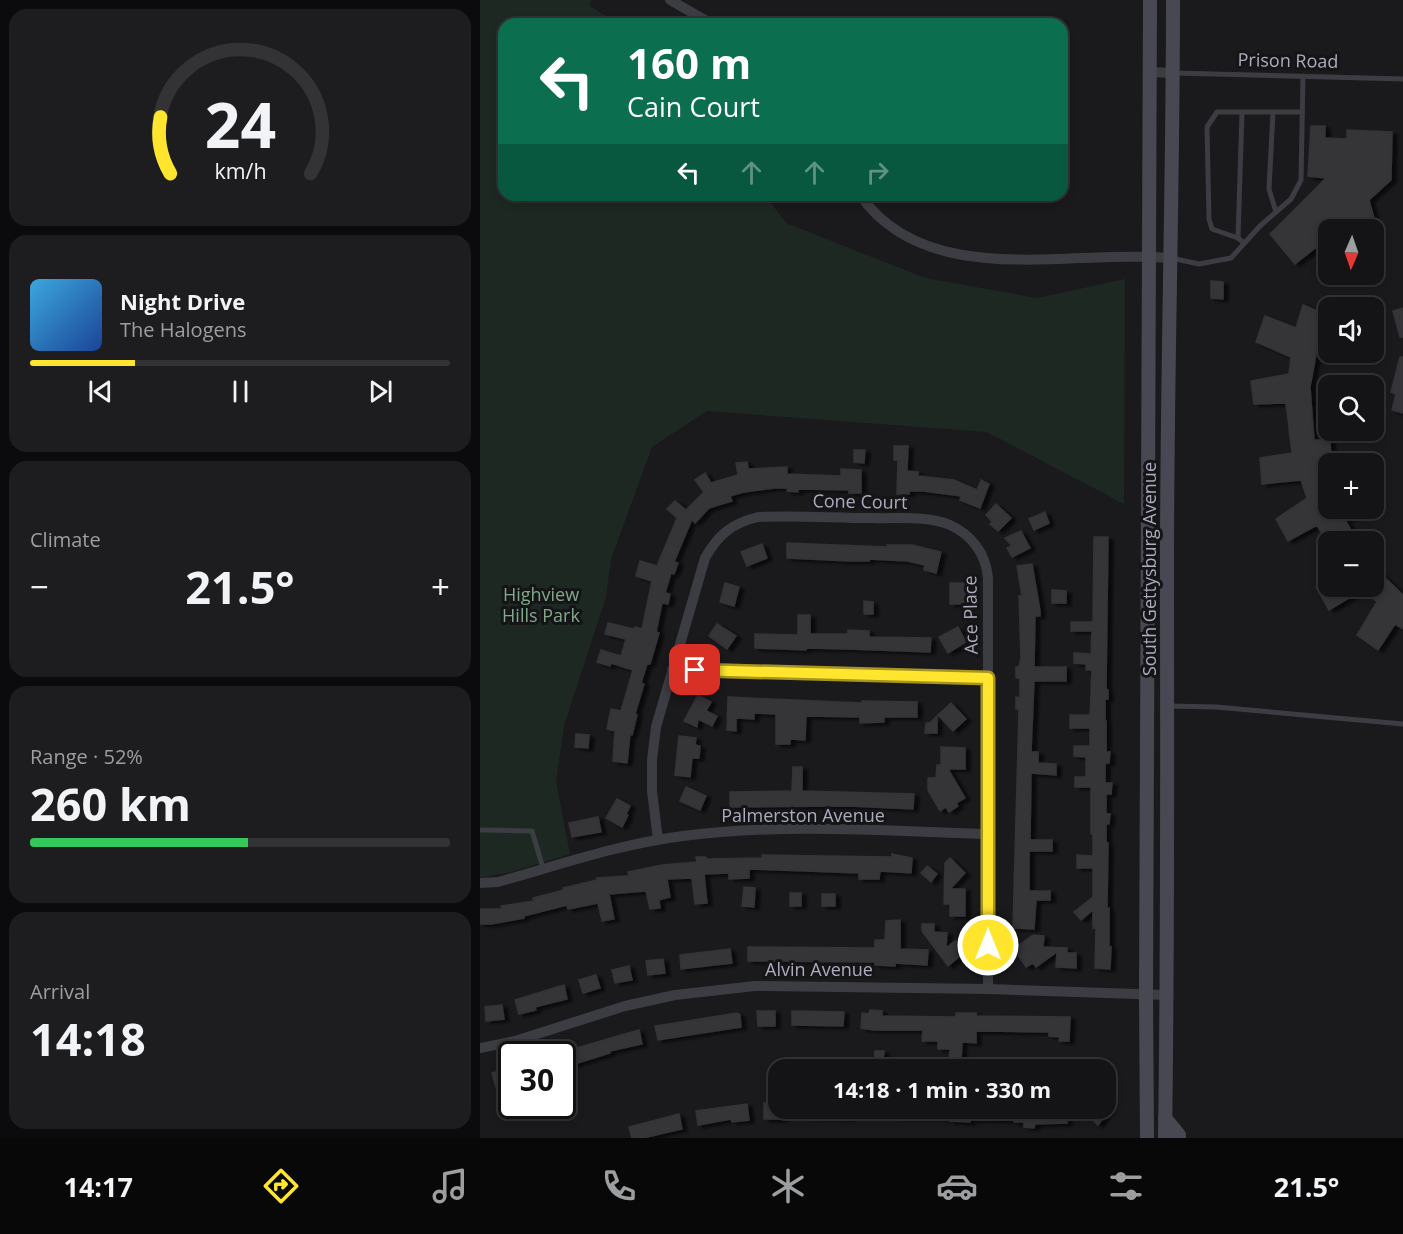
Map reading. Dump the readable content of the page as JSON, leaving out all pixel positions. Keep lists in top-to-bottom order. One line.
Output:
{"streets":{"main road":["South Gettysburg Avenue"],"street":["Cone Court","Ace Place","Palmerston Avenue","Alvin Avenue"],"lane":["Prison Road"]},"crossings":[["Prison Road","South Gettysburg Avenue"],["Cone Court","Ace Place"],["South Gettysburg Avenue","Alvin Avenue"],["Ace Place","Palmerston Avenue"],["Ace Place","Alvin Avenue"]],"parks":["Highview Hills Park"],"north":"bottom","page":{"turn":["160 m","Cain Court"],"map_buttons":["+","−"],"song":["Night Drive","The Halogens"],"tile":["Climate",["Range · 52%","260 km"],["Arrival","14:18"]],"heat":["−","21.5°","+"],"limit":"30","trip":"14:18 · 1 min · 330 m","tabs":["14:17","21.5°"],"gauge":["24","km/h"]}}
